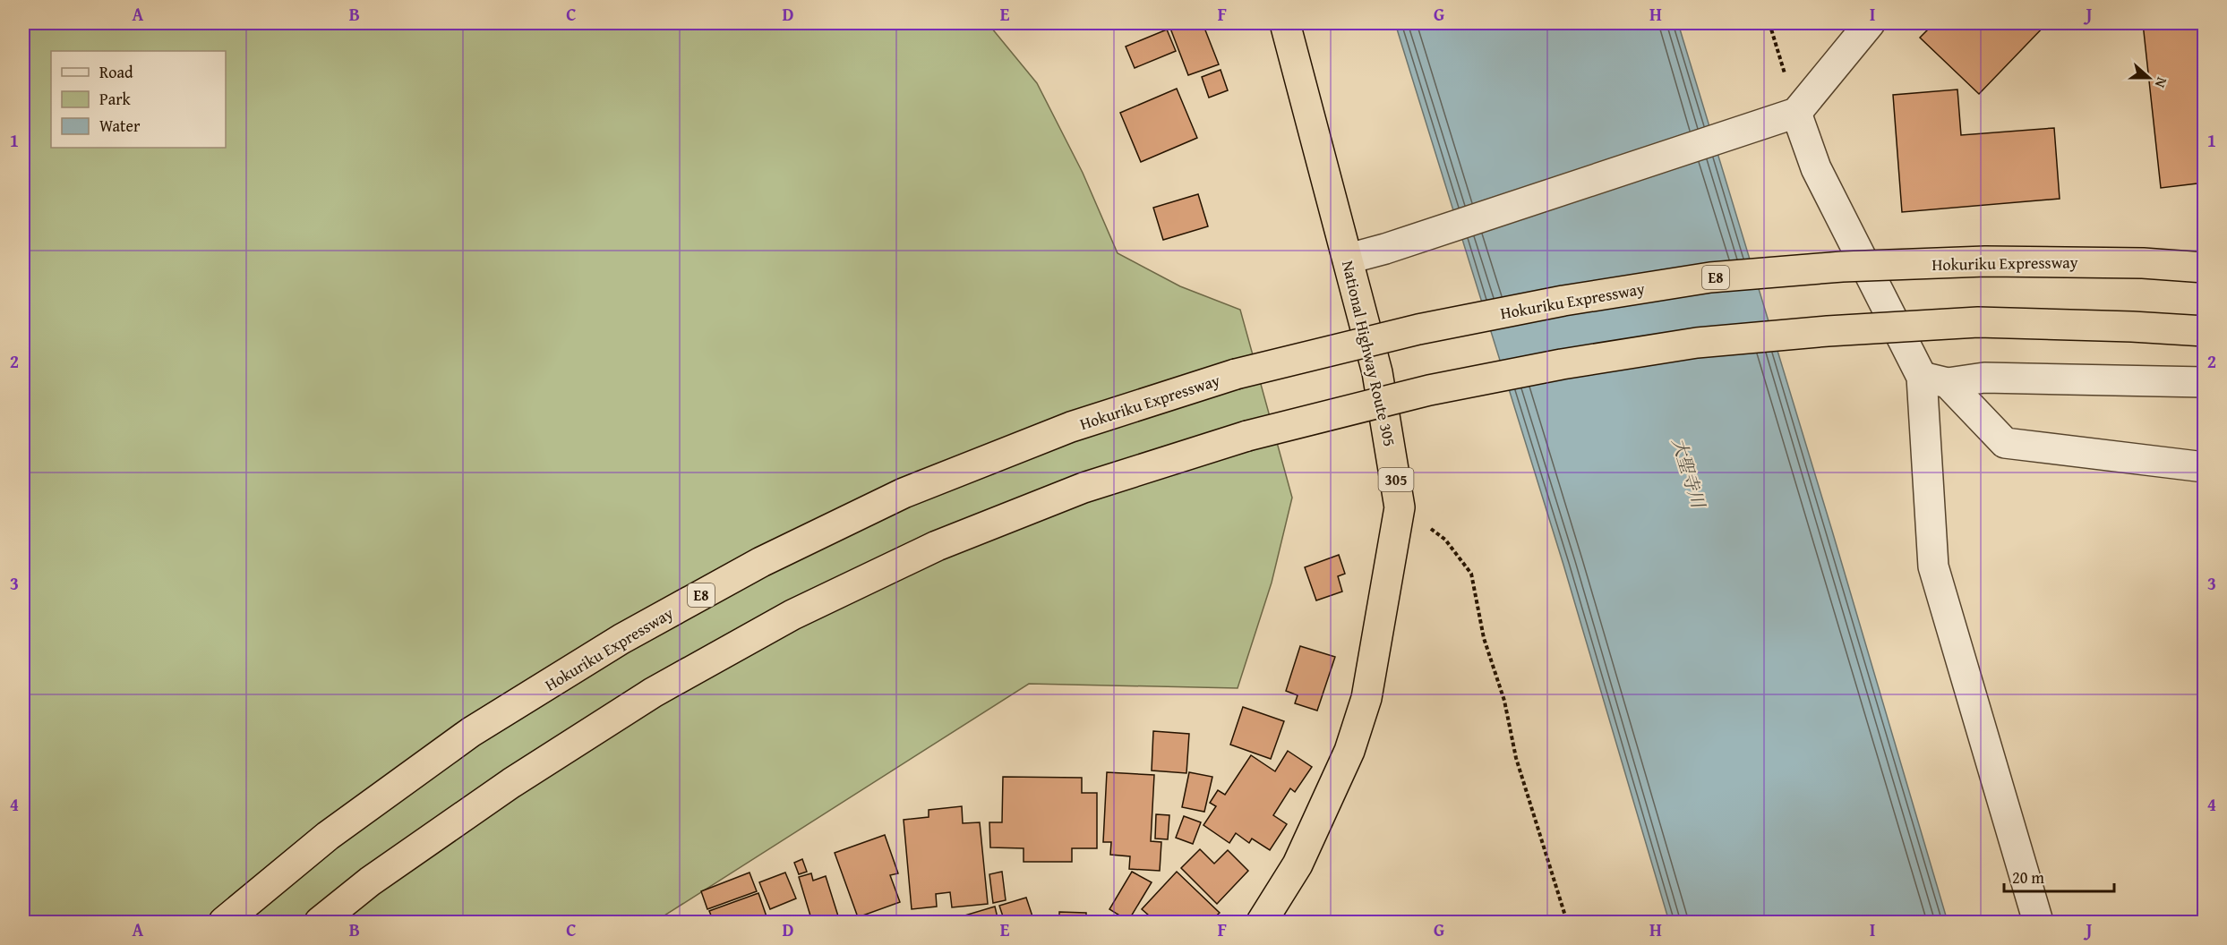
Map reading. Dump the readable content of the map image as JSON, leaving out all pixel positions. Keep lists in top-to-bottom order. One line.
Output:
{"streets":{"highway":["Hokuriku Expressway","E8","National Highway Route 305","305"]},"water":["大聖寺川"],"legend":["Road","Park","Water"],"scale_bar":"20 m","north":"right","grid":{"columns":["A","B","C","D","E","F","G","H","I","J"],"rows":["1","2","3","4"]}}
